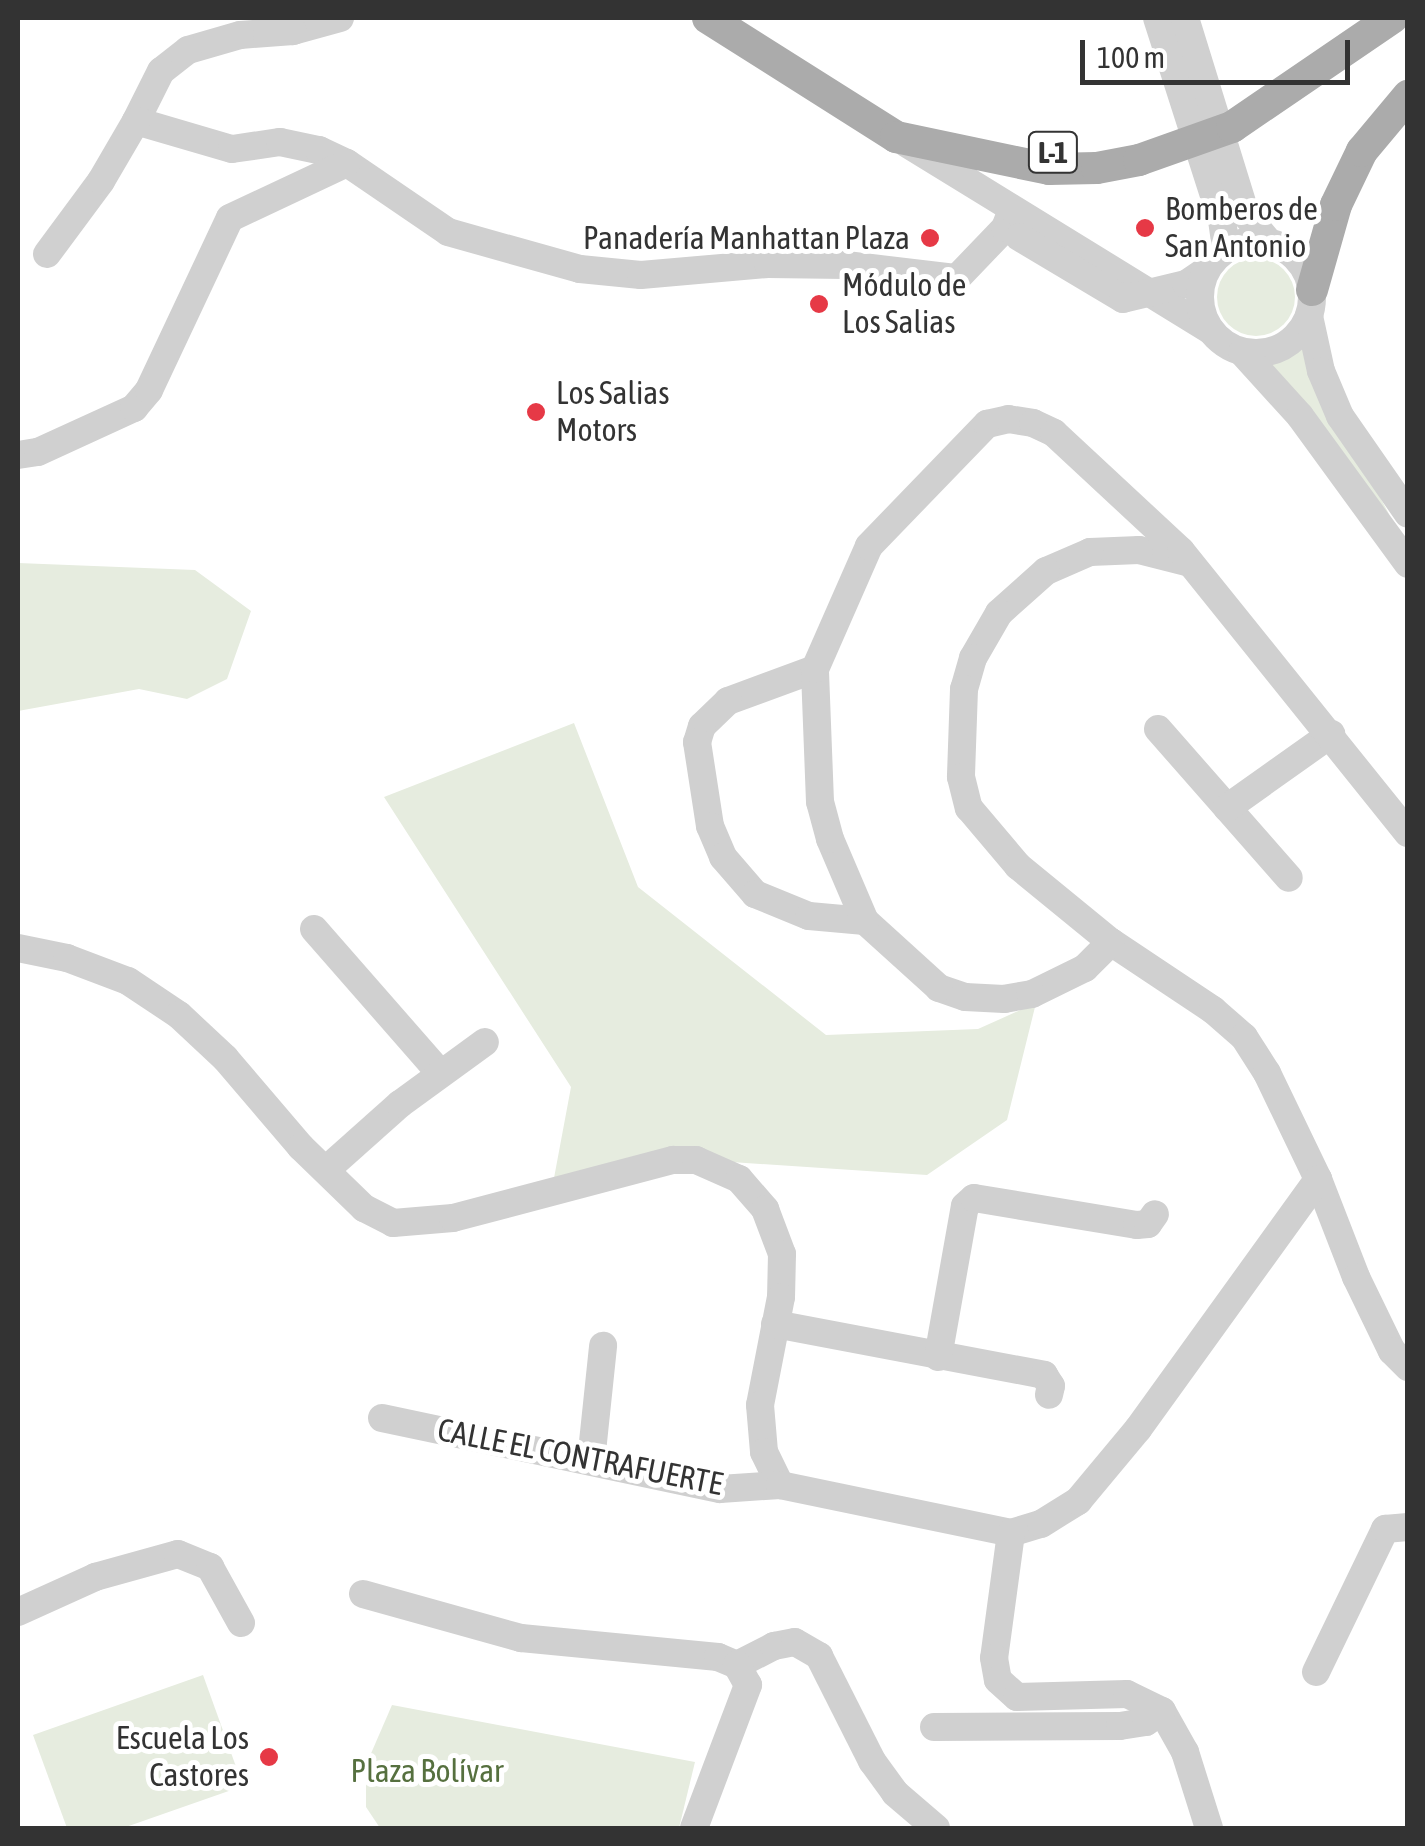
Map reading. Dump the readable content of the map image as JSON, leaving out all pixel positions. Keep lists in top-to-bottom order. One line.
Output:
{"streets":{"main road":["L-1"],"street":["CALLE EL CONTRAFUERTE"]},"parks":["Plaza Bolívar"],"places":["Bomberos de San Antonio","Panadería Manhattan Plaza","Módulo de Los Salias","Los Salias Motors","Escuela Los Castores"],"scale_bar":"100 m"}
